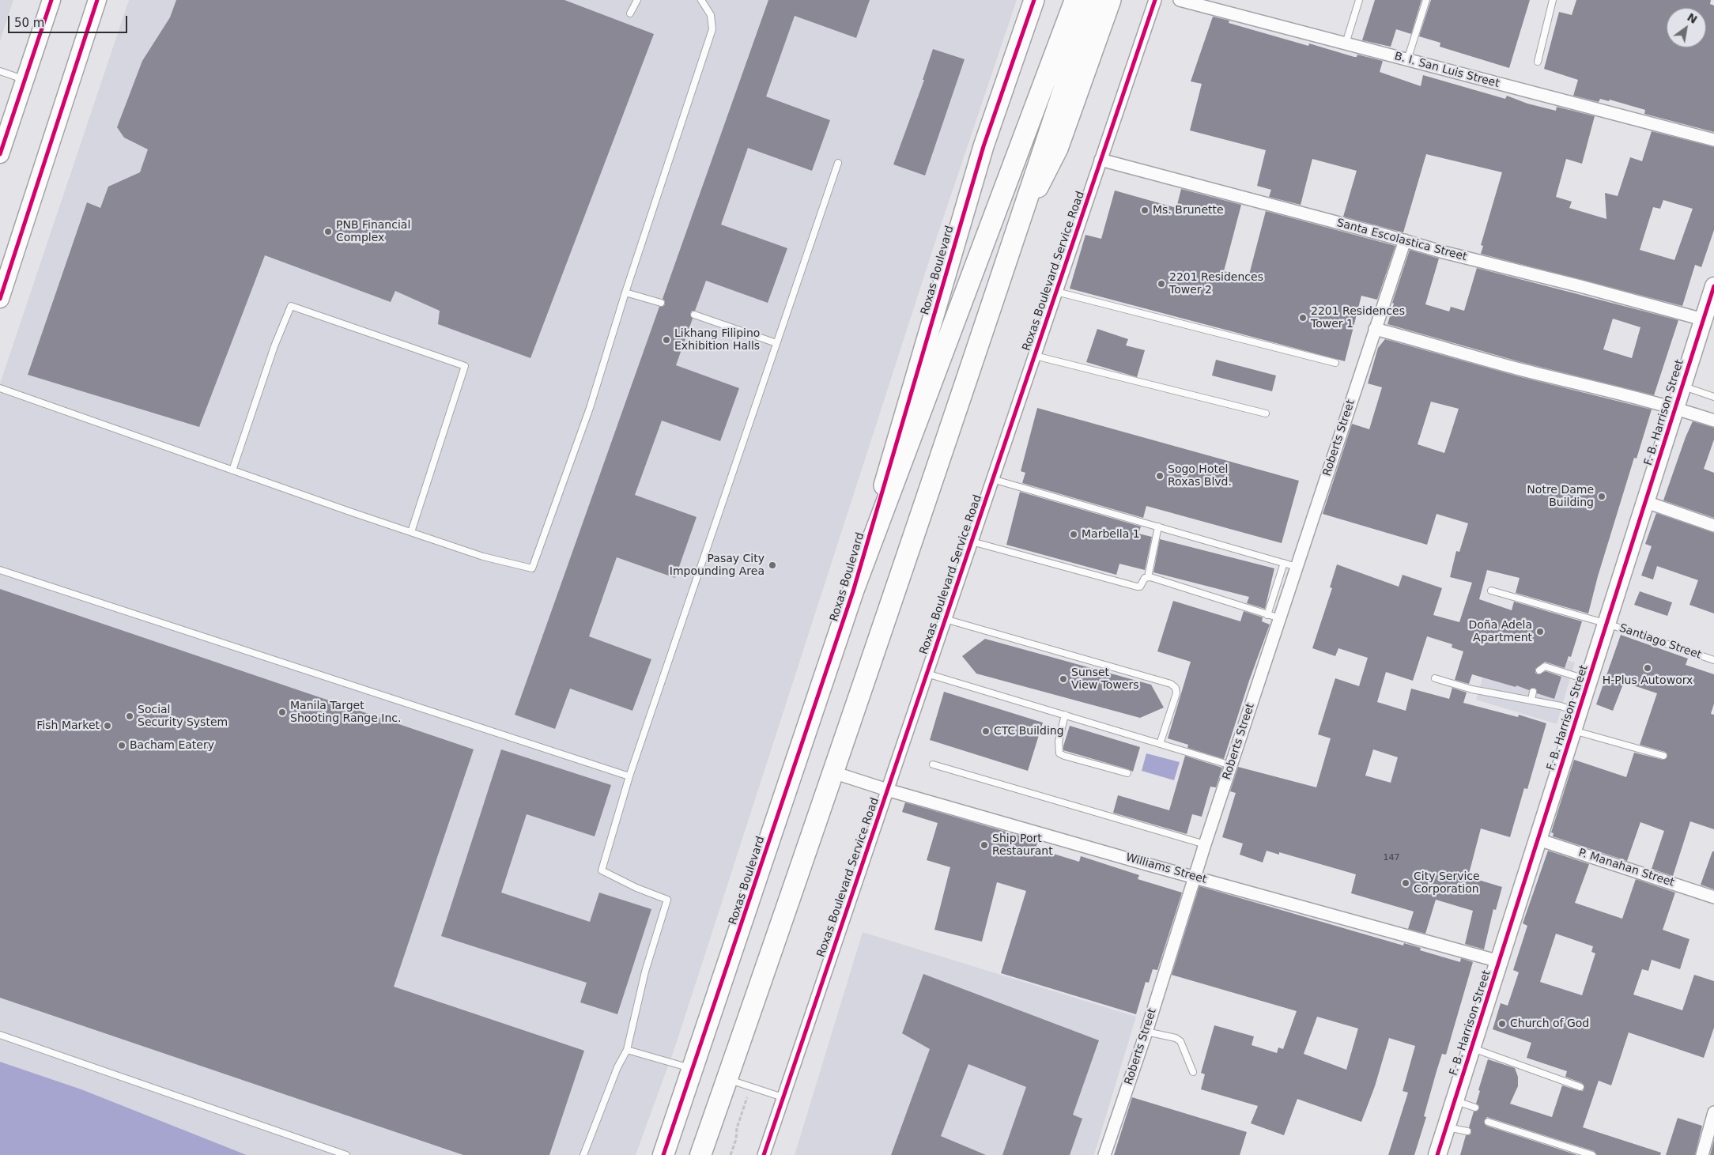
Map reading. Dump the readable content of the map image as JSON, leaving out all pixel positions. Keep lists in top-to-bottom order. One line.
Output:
{"streets":{"highway":["Roxas Boulevard"],"main road":["F. B. Harrison Street"],"street":["B. I. San Luis Street","Santa Escolastica Street","Roxas Boulevard Service Road","Roberts Street","P. Manahan Street","Williams Street"],"lane":["Santiago Street"]},"crossings":[["Santa Escolastica Street","Roxas Boulevard Service Road"],["Santa Escolastica Street","F. B. Harrison Street"],["Santa Escolastica Street","Roberts Street"],["Roxas Boulevard","Williams Street"],["Roxas Boulevard Service Road","Williams Street"],["F. B. Harrison Street","Santiago Street"],["F. B. Harrison Street","P. Manahan Street"],["F. B. Harrison Street","Williams Street"],["Roberts Street","Williams Street"]],"places":["Ms. Brunette","PNB Financial Complex","2201 Residences Tower 2","2201 Residences Tower 1","Likhang Filipino Exhibition Halls","Sogo Hotel Roxas Blvd.","Notre Dame Building","Marbella 1","Pasay City Impounding Area","Doña Adela Apartment","H-Plus Autoworx","Sunset View Towers","Manila Target Shooting Range Inc.","Social Security System","Fish Market","CTC Building","Bacham Eatery","Ship Port Restaurant","City Service Corporation","Church of God"],"house_numbers":["147"],"scale_bar":"50 m","north":"top right"}
